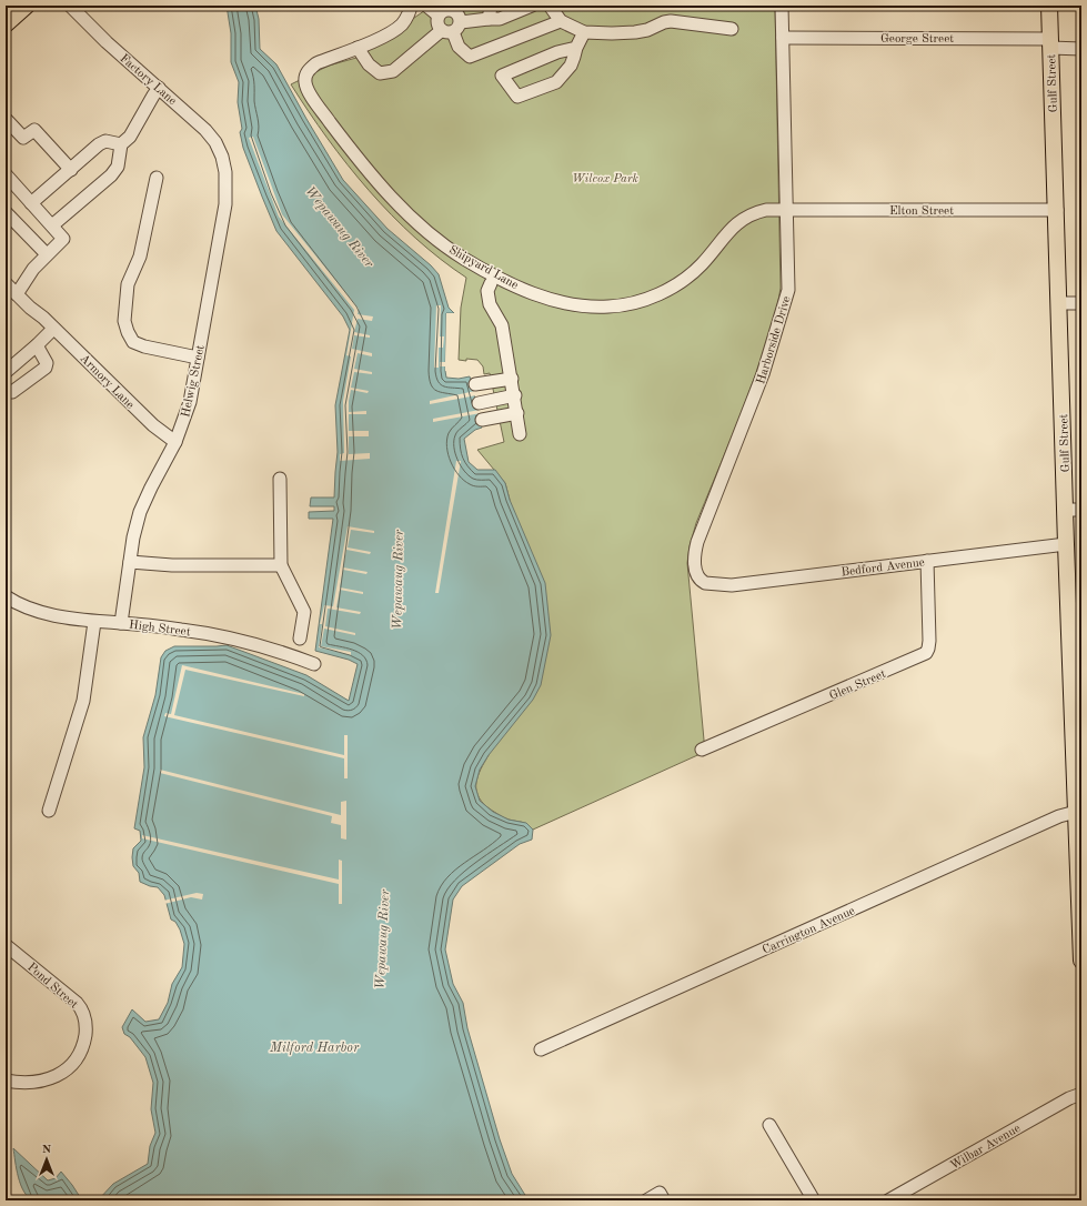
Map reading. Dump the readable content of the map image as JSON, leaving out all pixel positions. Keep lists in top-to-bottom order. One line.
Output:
{"streets":{"main road":["Gulf Street"],"street":["George Street","Factory Lane","Elton Street","Shipyard Lane","Harborside Drive","Armory Lane","Helwig Street","Bedford Avenue","High Street","Glen Street","Carrington Avenue","Pond Street","Wilbar Avenue"]},"crossings":[["George Street","Gulf Street"],["George Street","Harborside Drive"],["Factory Lane","Helwig Street"],["Gulf Street","Elton Street"],["Gulf Street","Bedford Avenue"],["Gulf Street","Carrington Avenue"],["Elton Street","Shipyard Lane"],["Elton Street","Harborside Drive"],["Shipyard Lane","Harborside Drive"],["Harborside Drive","Bedford Avenue"],["Armory Lane","Helwig Street"],["Helwig Street","High Street"],["Bedford Avenue","Glen Street"]],"water":["Wepawaug River","Milford Harbor"],"parks":["Wilcox Park"],"north":"top"}
